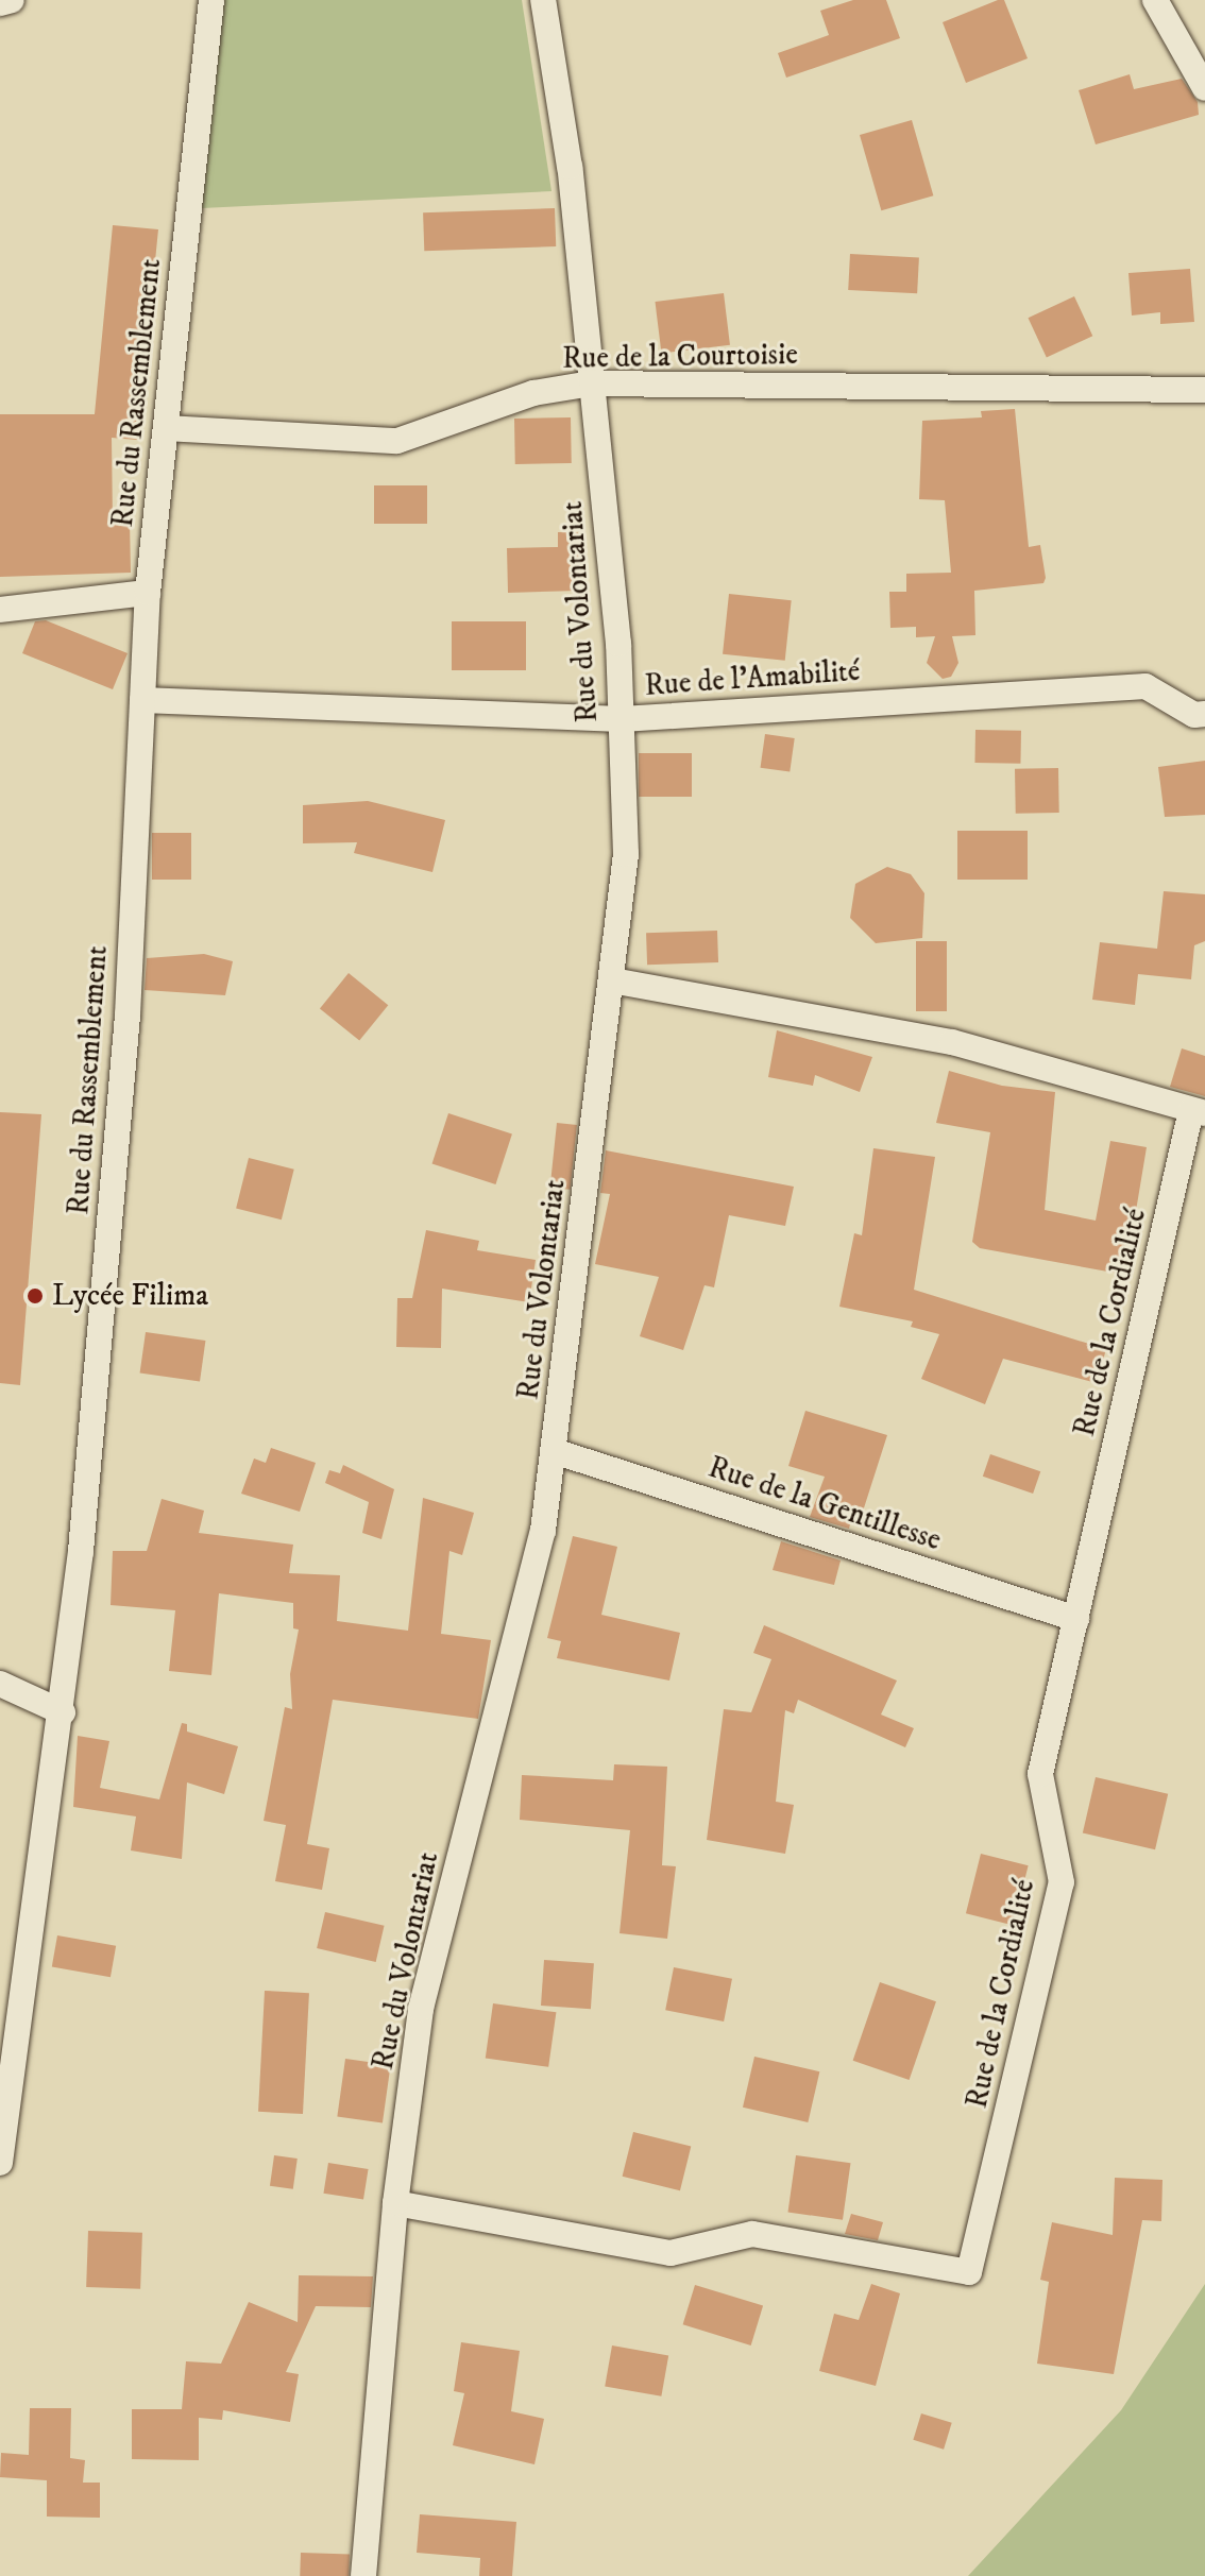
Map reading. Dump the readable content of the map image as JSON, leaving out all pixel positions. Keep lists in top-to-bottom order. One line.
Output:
{"streets":{"street":["Rue de la Courtoisie","Rue du Rassemblement","Rue du Volontariat","Rue de l'Amabilité","Rue de la Cordialité","Rue de la Gentillesse"]},"crossings":[["Rue de la Courtoisie","Rue du Rassemblement"],["Rue de la Courtoisie","Rue du Volontariat"],["Rue du Rassemblement","Rue de l'Amabilité"],["Rue du Volontariat","Rue de l'Amabilité"],["Rue du Volontariat","Rue de la Cordialité"],["Rue du Volontariat","Rue de la Gentillesse"],["Rue de la Cordialité","Rue de la Gentillesse"]],"places":["Lycée Filima"]}
